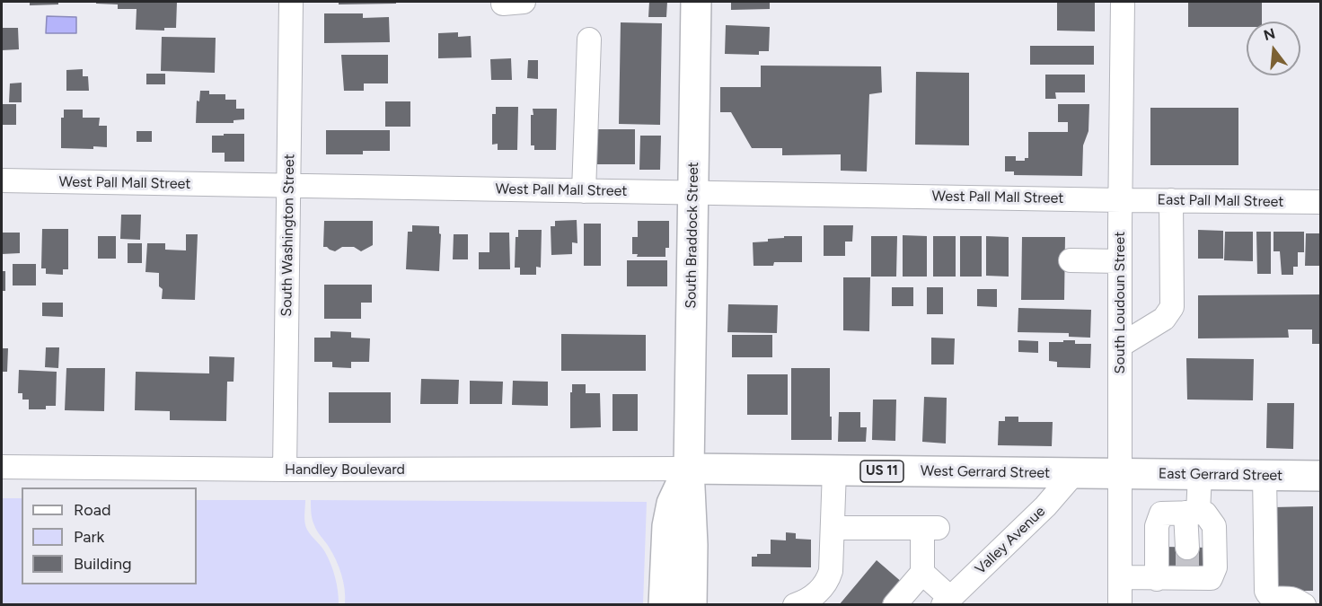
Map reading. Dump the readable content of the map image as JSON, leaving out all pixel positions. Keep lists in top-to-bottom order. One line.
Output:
{"streets":{"main road":["South Braddock Street","US 11","West Gerrard Street","East Gerrard Street"],"street":["West Pall Mall Street","East Pall Mall Street","South Washington Street","South Loudoun Street","Handley Boulevard","Valley Avenue"]},"crossings":[["West Pall Mall Street","East Pall Mall Street"],["West Pall Mall Street","South Washington Street"],["West Pall Mall Street","South Braddock Street"],["West Pall Mall Street","South Loudoun Street"],["East Pall Mall Street","South Loudoun Street"],["South Washington Street","Handley Boulevard"],["South Braddock Street","Handley Boulevard"],["South Braddock Street","West Gerrard Street"],["South Loudoun Street","West Gerrard Street"],["South Loudoun Street","East Gerrard Street"],["Handley Boulevard","West Gerrard Street"],["West Gerrard Street","East Gerrard Street"],["West Gerrard Street","Valley Avenue"]],"legend":["Road","Park","Building"],"north":"top"}
